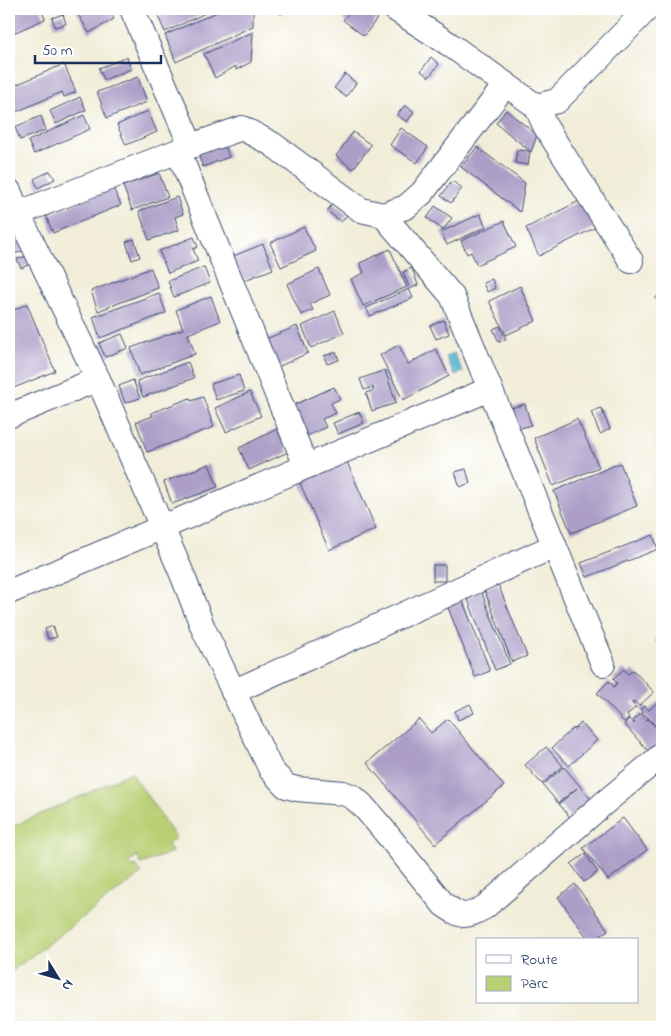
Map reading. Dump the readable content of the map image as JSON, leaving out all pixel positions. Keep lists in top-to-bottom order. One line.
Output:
{"legend":["Route","Parc"],"scale_bar":"50 m","north":"bottom right"}
